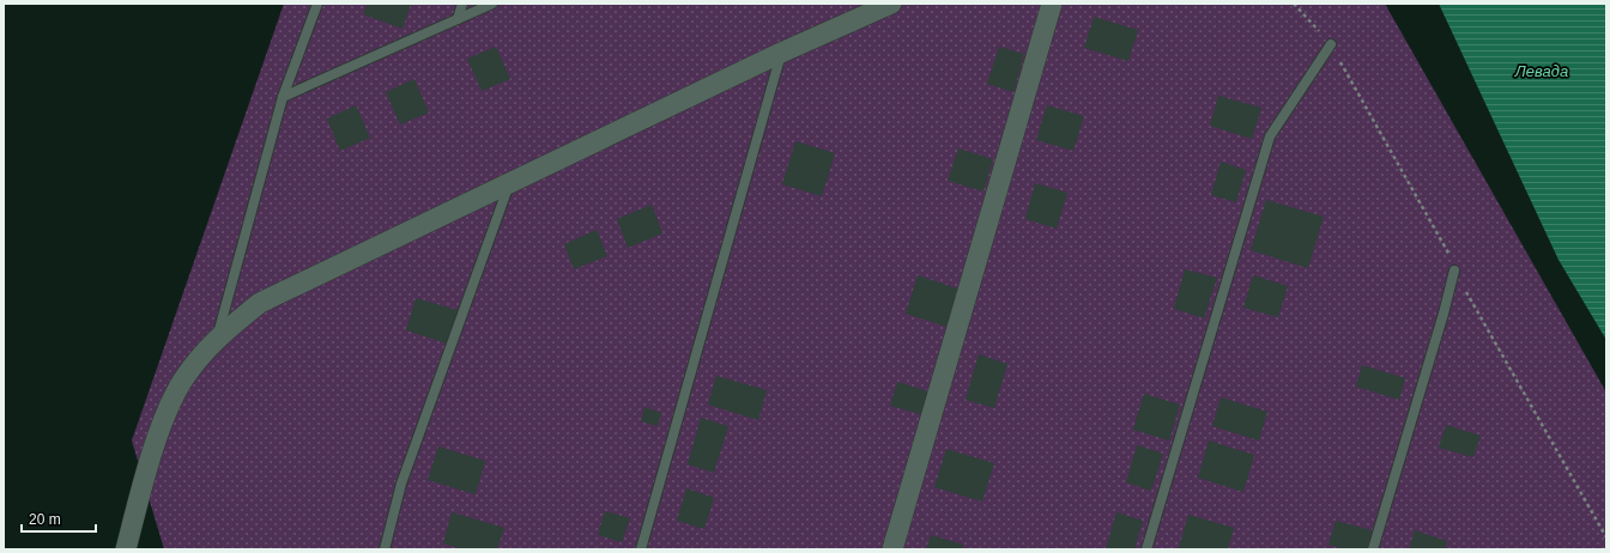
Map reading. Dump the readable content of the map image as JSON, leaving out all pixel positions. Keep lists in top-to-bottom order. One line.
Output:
{"water":["Левада"],"scale_bar":"20 m"}
